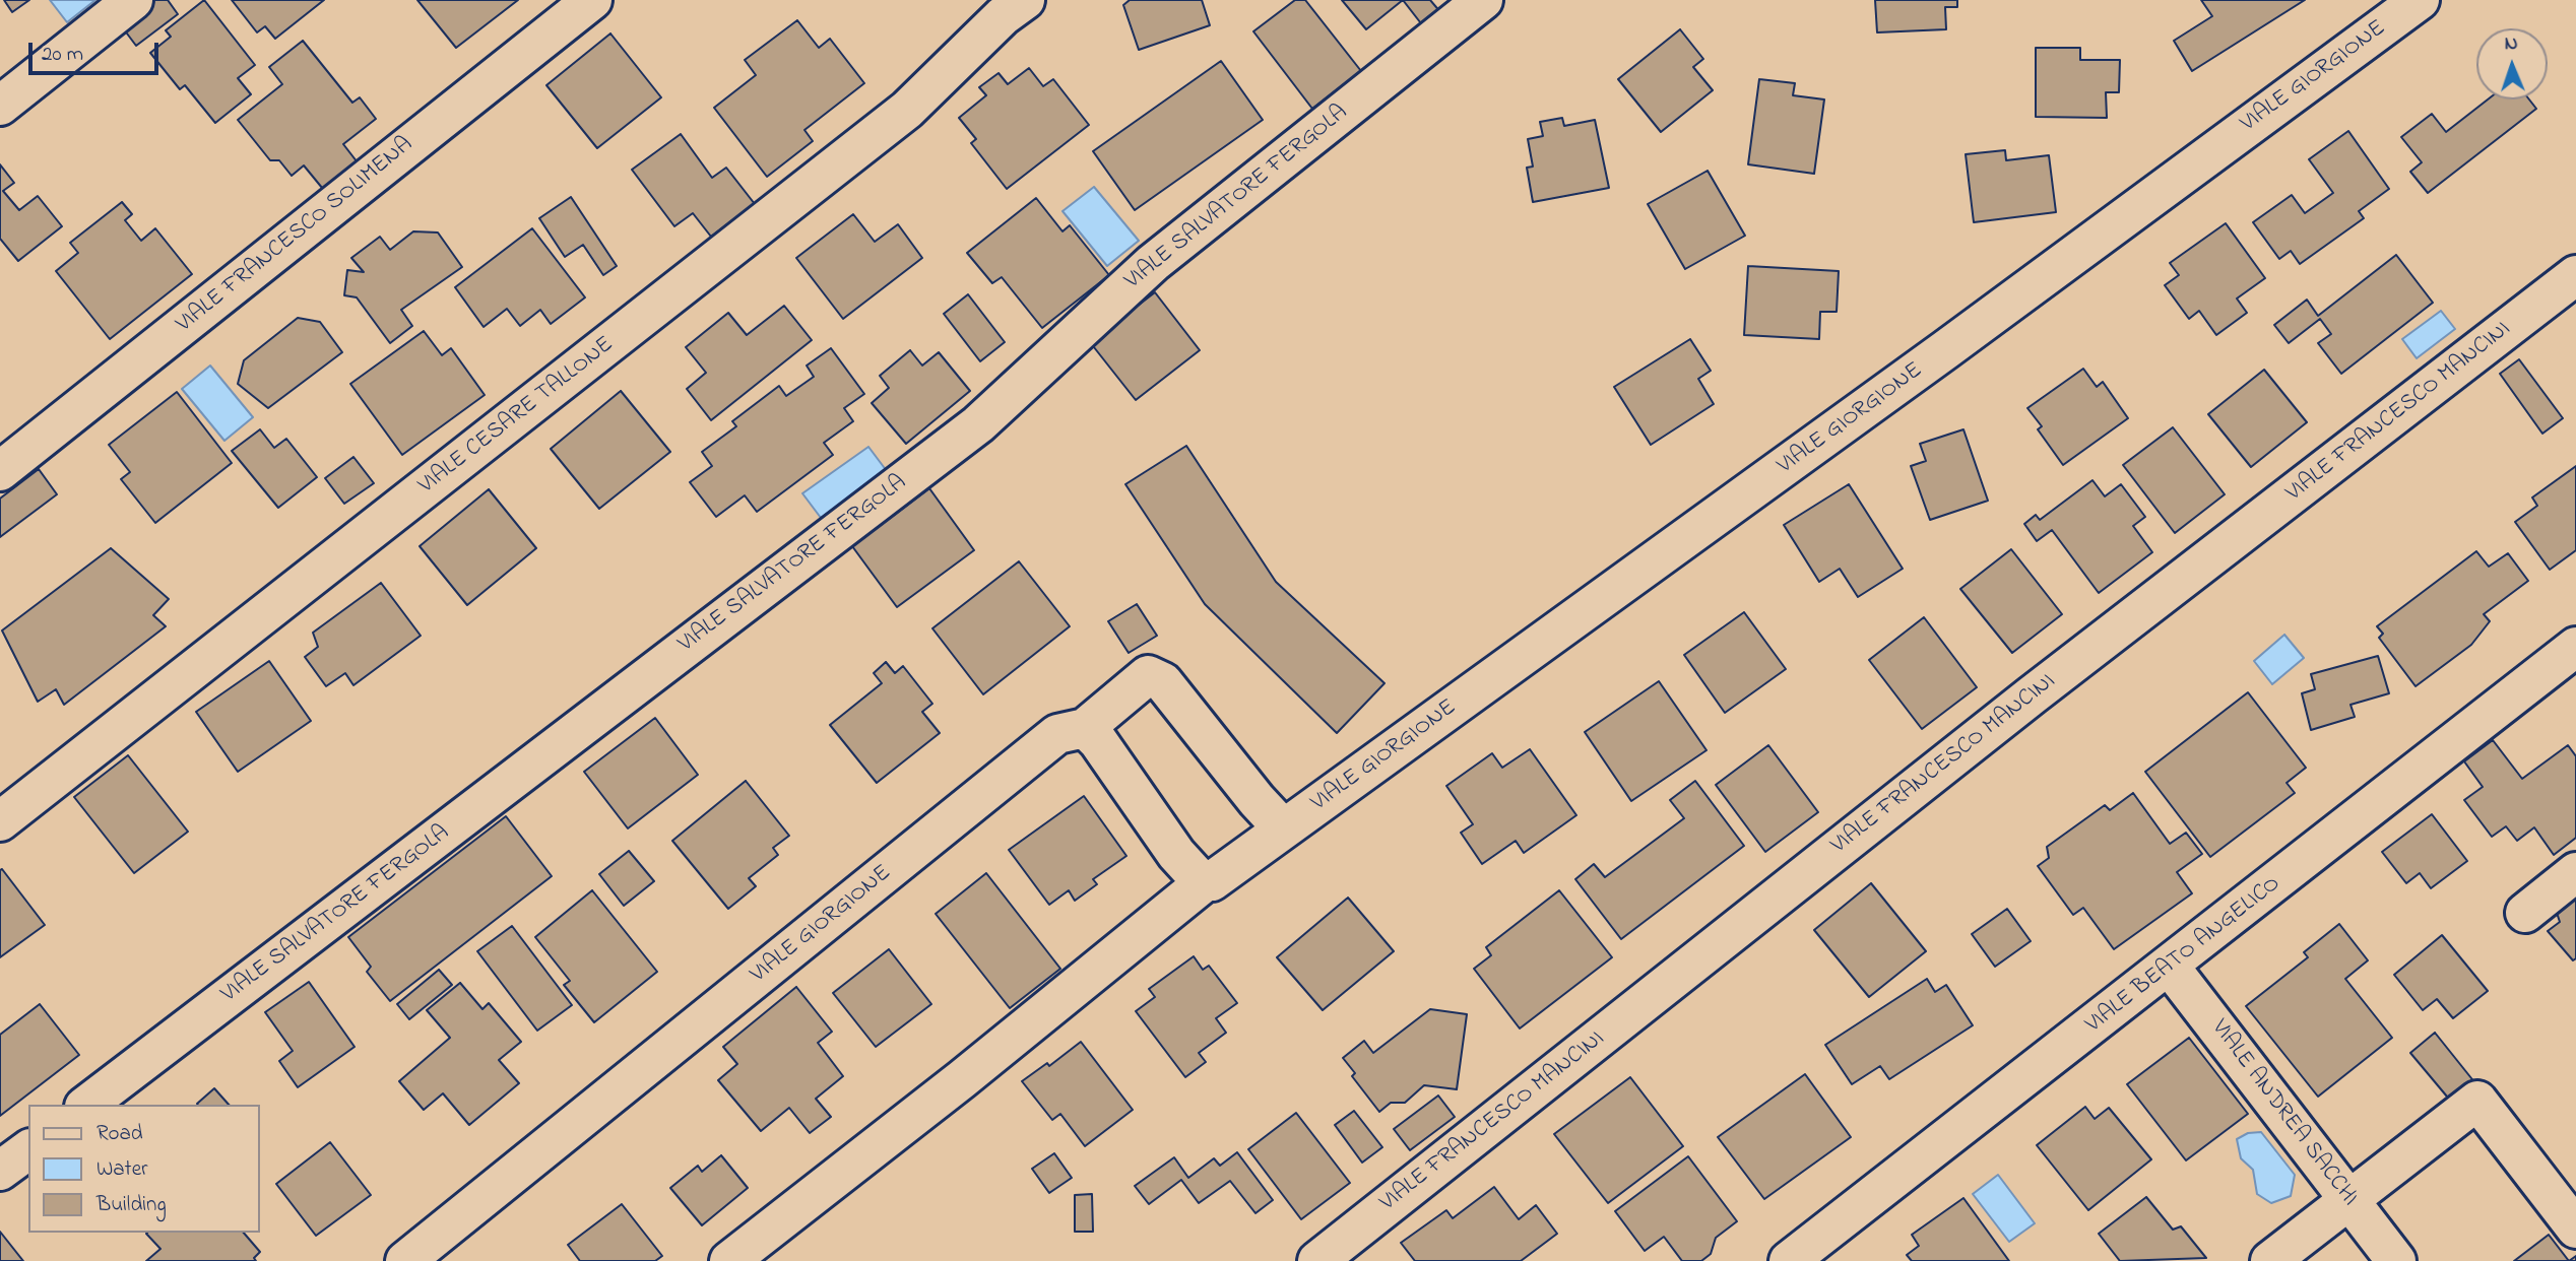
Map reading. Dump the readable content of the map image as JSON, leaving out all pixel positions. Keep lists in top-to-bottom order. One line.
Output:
{"streets":{"street":["VIALE GIORGIONE","VIALE SALVATORE FERGOLA","VIALE FRANCESCO SOLIMENA","VIALE FRANCESCO MANCINI","VIALE CESARE TALLONE","VIALE BEATO ANGELICO","VIALE ANDREA SACCHI"]},"crossings":[["VIALE BEATO ANGELICO","VIALE ANDREA SACCHI"]],"legend":["Road","Water","Building"],"scale_bar":"20 m","north":"top"}
